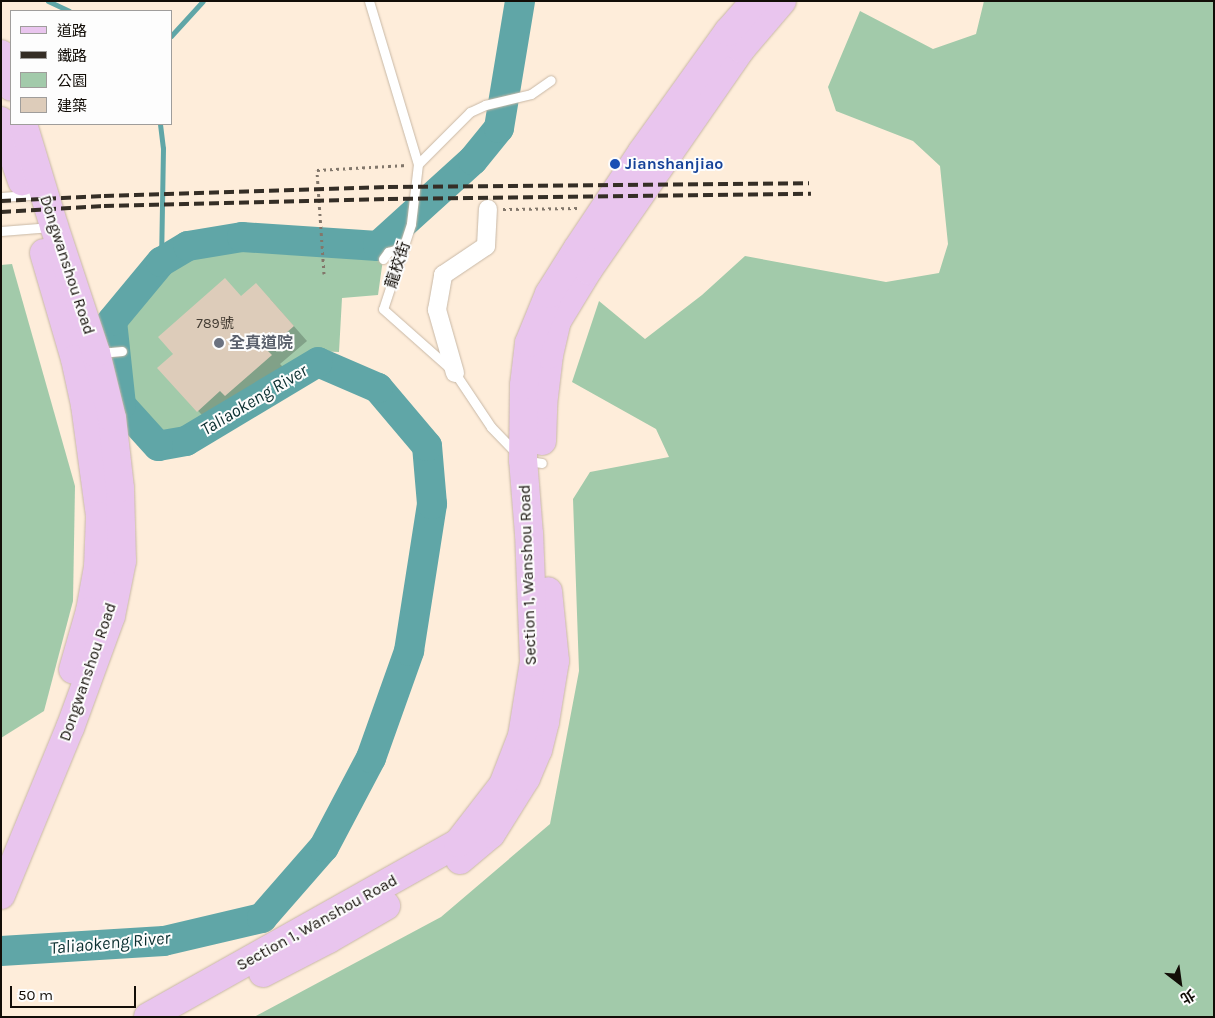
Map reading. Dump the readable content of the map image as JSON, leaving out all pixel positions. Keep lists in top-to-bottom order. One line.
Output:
{"streets":{"main road":["Dongwanshou Road","Section 1, Wanshou Road"],"lane":["龍校街"]},"crossings":[["龍校街","Section 1, Wanshou Road"]],"water":["Taliaokeng River"],"places":["Jianshanjiao","全真道院"],"house_numbers":["789號"],"legend":["道路","鐵路","公園","建築"],"scale_bar":"50 m","north":"bottom right"}
